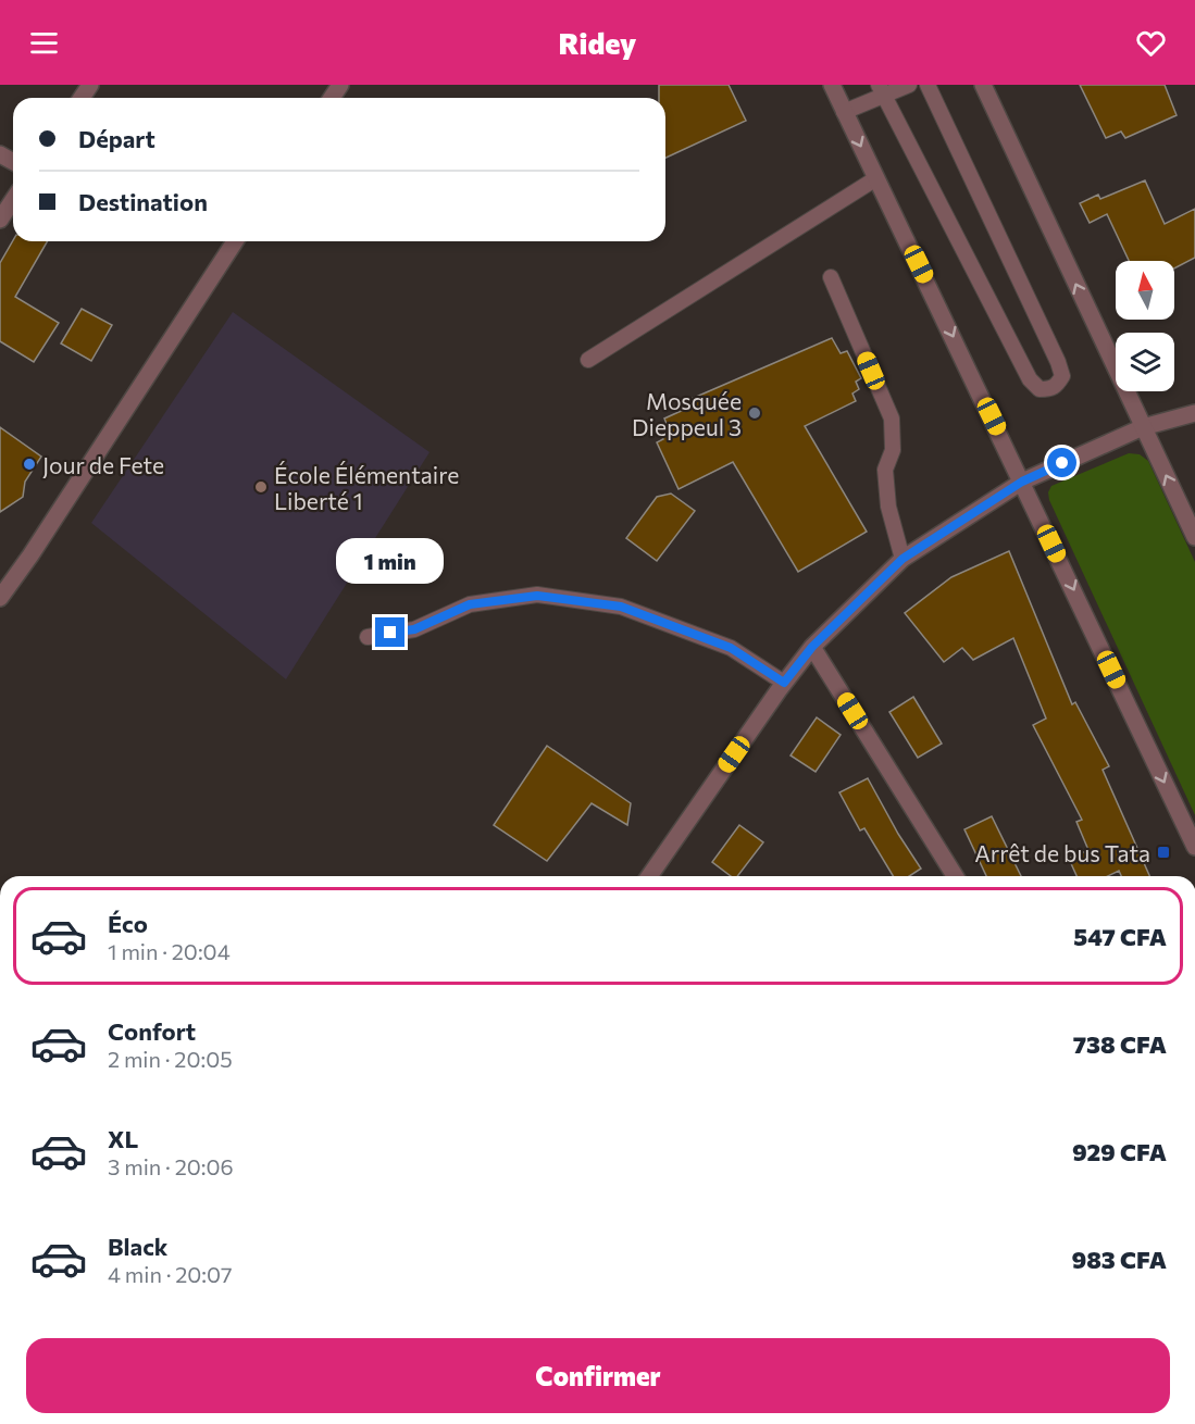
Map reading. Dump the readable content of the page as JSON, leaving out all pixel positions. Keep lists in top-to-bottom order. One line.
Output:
{"places":{"other":["Mosquée Dieppeul 3","Jour de Fete","École Élémentaire Liberté 1"],"transit":["Arrêt de bus Tata"]},"north":"top","page":{"header":"Ridey","banner":["Départ","Destination"],"bubble":"1 min","list":[{"name":"Éco","note":"1 min · 20:04","value":"547 CFA"},{"name":"Confort","note":"2 min · 20:05","value":"738 CFA"},{"name":"XL","note":"3 min · 20:06","value":"929 CFA"},{"name":"Black","note":"4 min · 20:07","value":"983 CFA"}],"buttons":"Confirmer"}}
